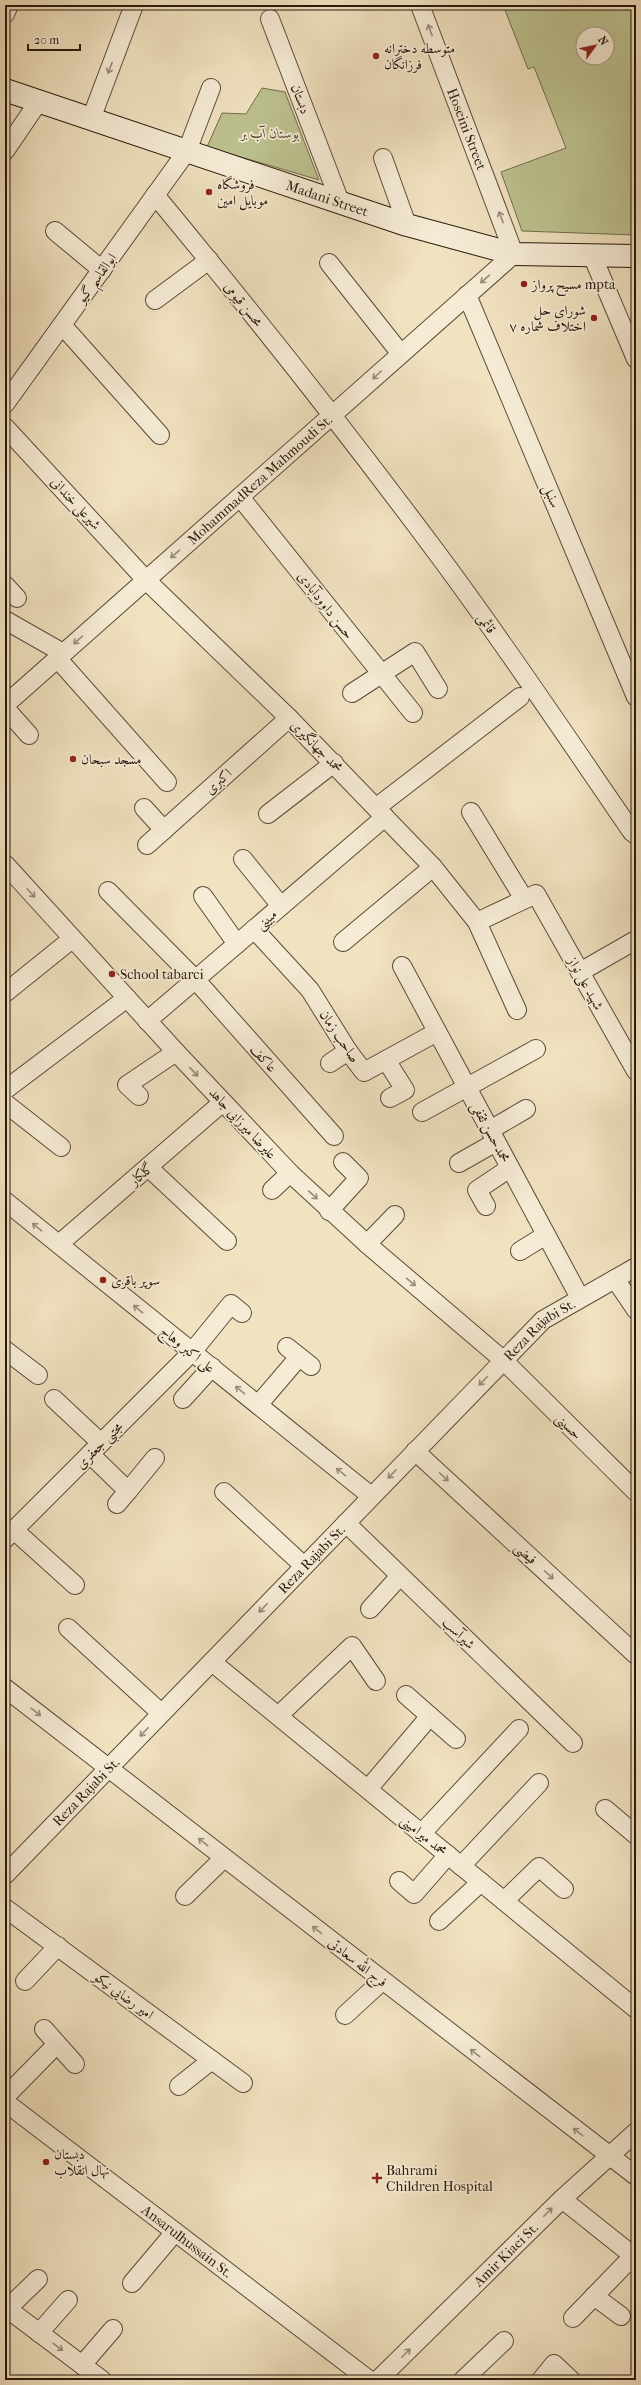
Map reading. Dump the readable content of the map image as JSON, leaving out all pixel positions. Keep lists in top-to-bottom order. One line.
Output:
{"streets":{"main road":["Madani Street"],"street":["دبستان","Hoseini Street","ابوالقاسم گیو","محسن قیومی","MohammadReza Mahmoudi St.","سنبل","شیرعلی خندانی","حسن داوودآبادی","قائمی","محمد جهانگیری","اکبری","مبینی","شهید علی نواز","صاحب زمان","عاکف","علیرضا میرزایی جاهد","محمدحسن ثقفی","گلکار","Reza Rajabi St.","علی اکبر وهاج","حسینی","مجتبی جعفری","فیضی","شیرآسب","محمد میرامینی","فرج الله سعادتی","امیر رضایی نیکو","Ansarulhussain St.","Amir Kiaei St."]},"crossings":[["دبستان","Madani Street"],["Hoseini Street","Madani Street"],["Hoseini Street","MohammadReza Mahmoudi St."],["Madani Street","ابوالقاسم گیو"],["Madani Street","MohammadReza Mahmoudi St."],["ابوالقاسم گیو","محسن قیومی"],["محسن قیومی","MohammadReza Mahmoudi St."],["محسن قیومی","قائمی"],["MohammadReza Mahmoudi St.","سنبل"],["MohammadReza Mahmoudi St.","شیرعلی خندانی"],["MohammadReza Mahmoudi St.","حسن داوودآبادی"],["MohammadReza Mahmoudi St.","قائمی"],["MohammadReza Mahmoudi St.","محمد جهانگیری"],["شیرعلی خندانی","محمد جهانگیری"],["محمد جهانگیری","اکبری"],["محمد جهانگیری","مبینی"],["مبینی","صاحب زمان"],["مبینی","عاکف"],["مبینی","علیرضا میرزایی جاهد"],["صاحب زمان","محمدحسن ثقفی"],["علیرضا میرزایی جاهد","گلکار"],["علیرضا میرزایی جاهد","Reza Rajabi St."],["علیرضا میرزایی جاهد","حسینی"],["محمدحسن ثقفی","Reza Rajabi St."],["گلکار","علی اکبر وهاج"],["Reza Rajabi St.","علی اکبر وهاج"],["Reza Rajabi St.","حسینی"],["Reza Rajabi St.","فیضی"],["Reza Rajabi St.","شیرآسب"],["Reza Rajabi St.","محمد میرامینی"],["Reza Rajabi St.","فرج الله سعادتی"],["علی اکبر وهاج","مجتبی جعفری"],["فرج الله سعادتی","Amir Kiaei St."]],"one_way":["MohammadReza Mahmoudi St.","علیرضا میرزایی جاهد","Reza Rajabi St.","فیضی"],"parks":["بوستان آب بر"],"places":{"other":["متوسطه دخترانه فرزانگان","فروشگاه موبایل امین","مسیح پرواز mpta","شورای حل اختلاف شماره ۷","مسجد سبحان","School tabarci","سوپر باقری","دبستان نهال انقلاب"],"health":["Bahrami ‌ Children Hospital"]},"scale_bar":"20 m","north":"top right"}
